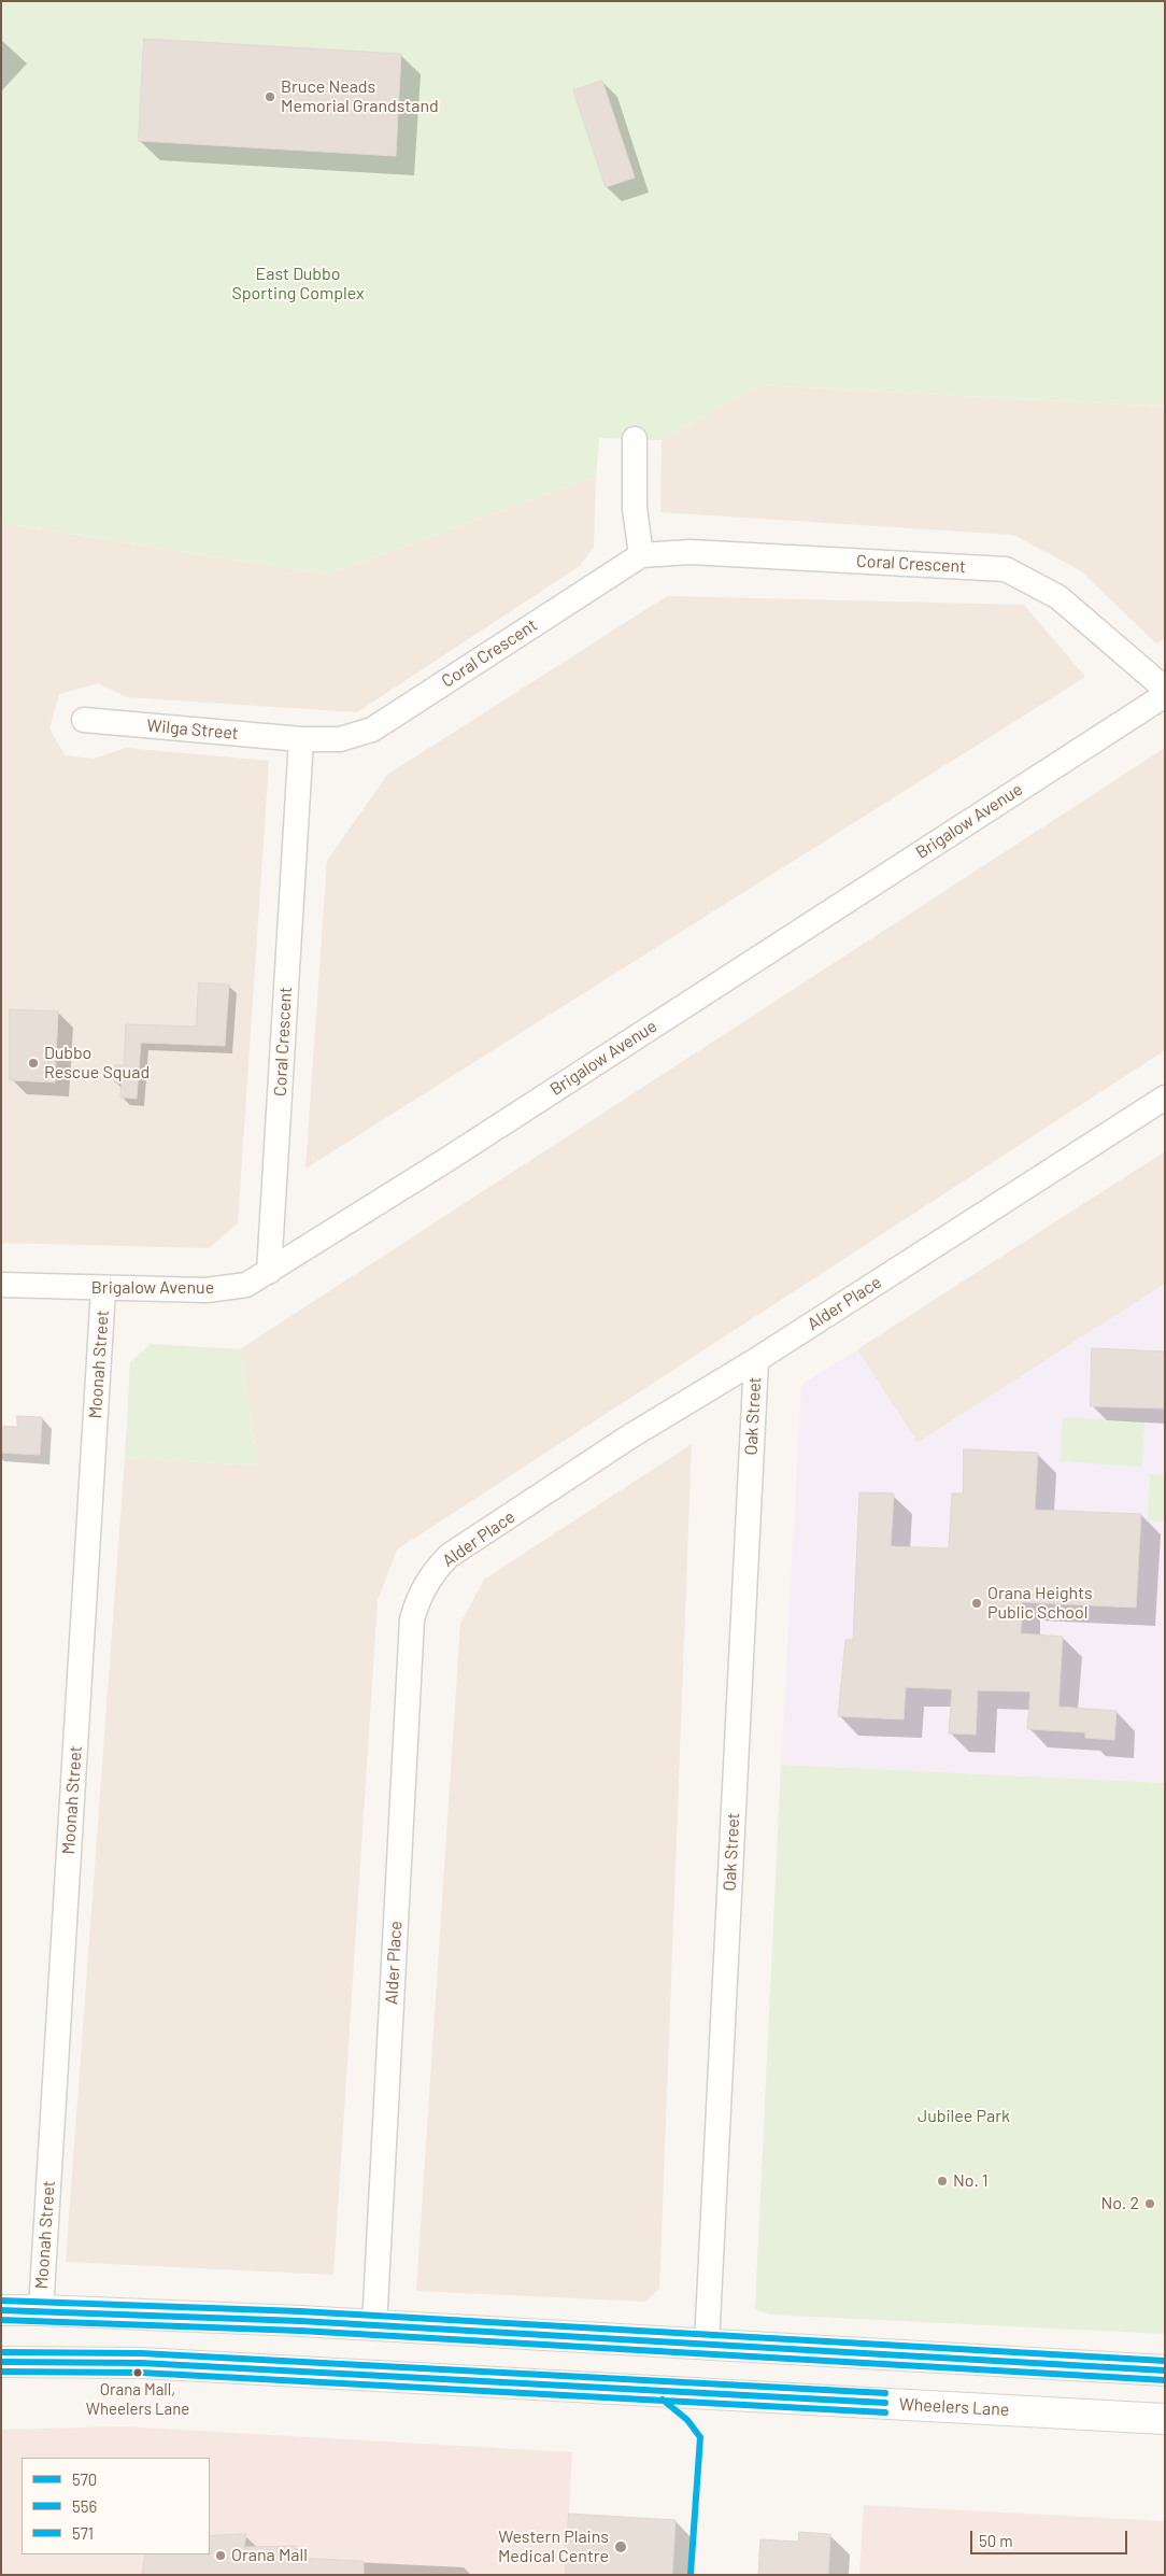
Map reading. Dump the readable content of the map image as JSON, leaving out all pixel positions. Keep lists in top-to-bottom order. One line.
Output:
{"streets":{"main road":["Wheelers Lane"],"street":["Coral Crescent","Wilga Street","Brigalow Avenue","Alder Place","Moonah Street","Oak Street"]},"crossings":[["Coral Crescent","Wilga Street"],["Coral Crescent","Brigalow Avenue"],["Brigalow Avenue","Moonah Street"],["Alder Place","Oak Street"]],"parks":["East Dubbo Sporting Complex","Jubilee Park"],"places":["Bruce Neads Memorial Grandstand","Dubbo Rescue Squad","Orana Heights Public School","No. 1","No. 2","Orana Mall, Wheelers Lane","Western Plains Medical Centre","Orana Mall"],"lines":["transit line 571","transit line 570","transit line 556"],"legend":["570","556","571"],"scale_bar":"50 m"}
